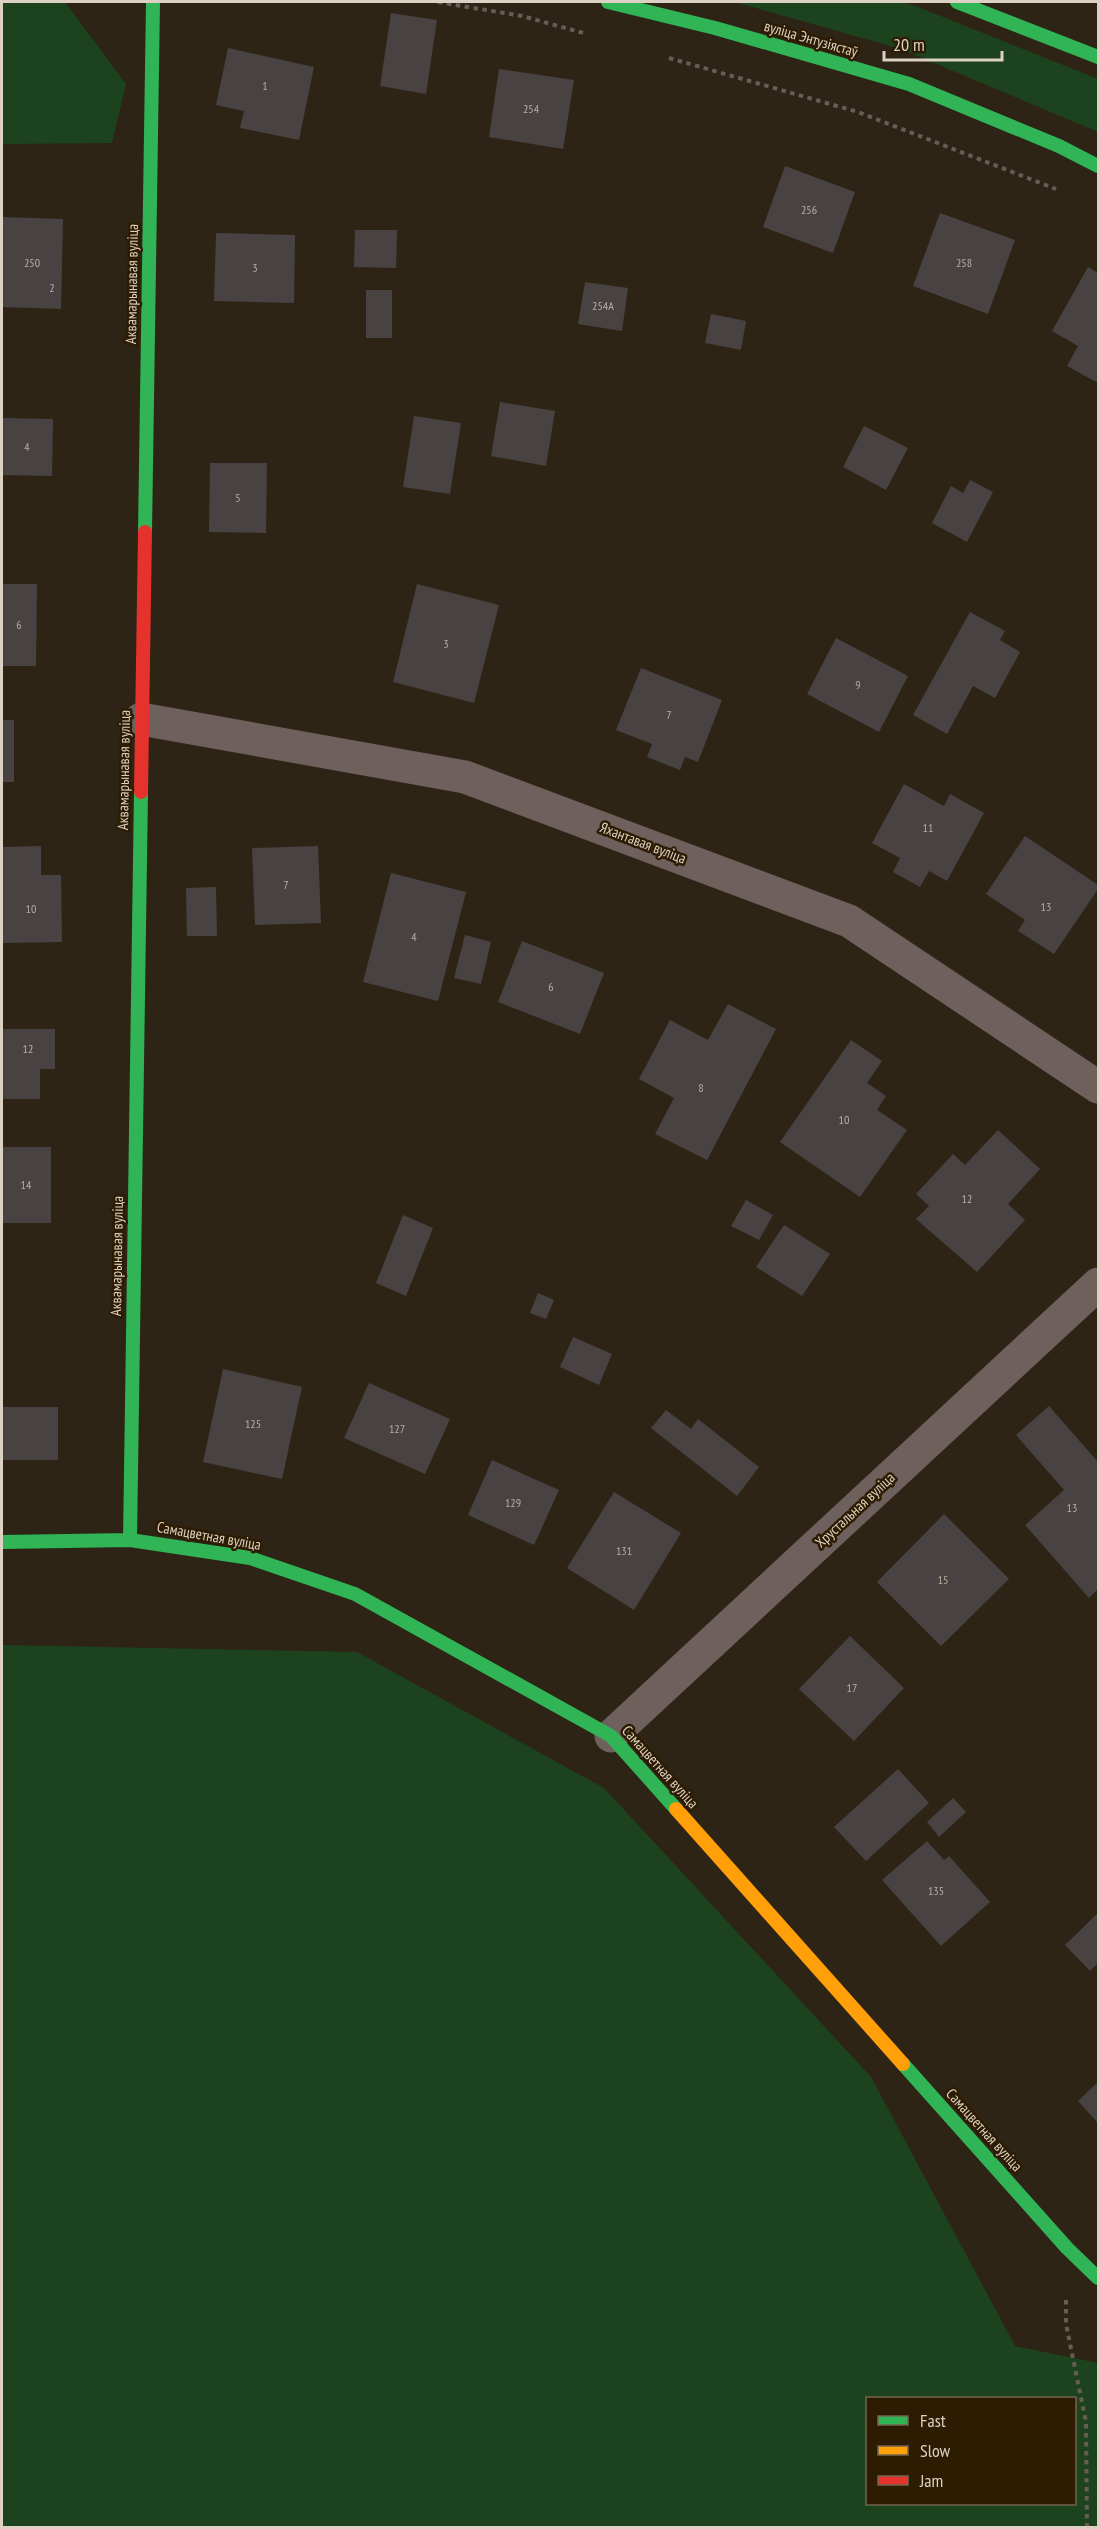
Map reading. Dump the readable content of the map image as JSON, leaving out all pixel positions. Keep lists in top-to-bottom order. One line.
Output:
{"streets":{"street":["вуліца Энтузіястаў","Аквамарынавая вуліца","Яхантавая вуліца","Хрустальная вуліца","Самацветная вуліца"]},"crossings":[["Аквамарынавая вуліца","Яхантавая вуліца"],["Аквамарынавая вуліца","Самацветная вуліца"],["Хрустальная вуліца","Самацветная вуліца"]],"house_numbers":["1","254","256","250","258","3","2","254А","4","5","6","3","9","7","11","7","13","10","4","6","12","8","10","14","12","125","127","129","13","131","15","17","135"],"legend":["Fast","Slow","Jam"],"scale_bar":"20 m"}
